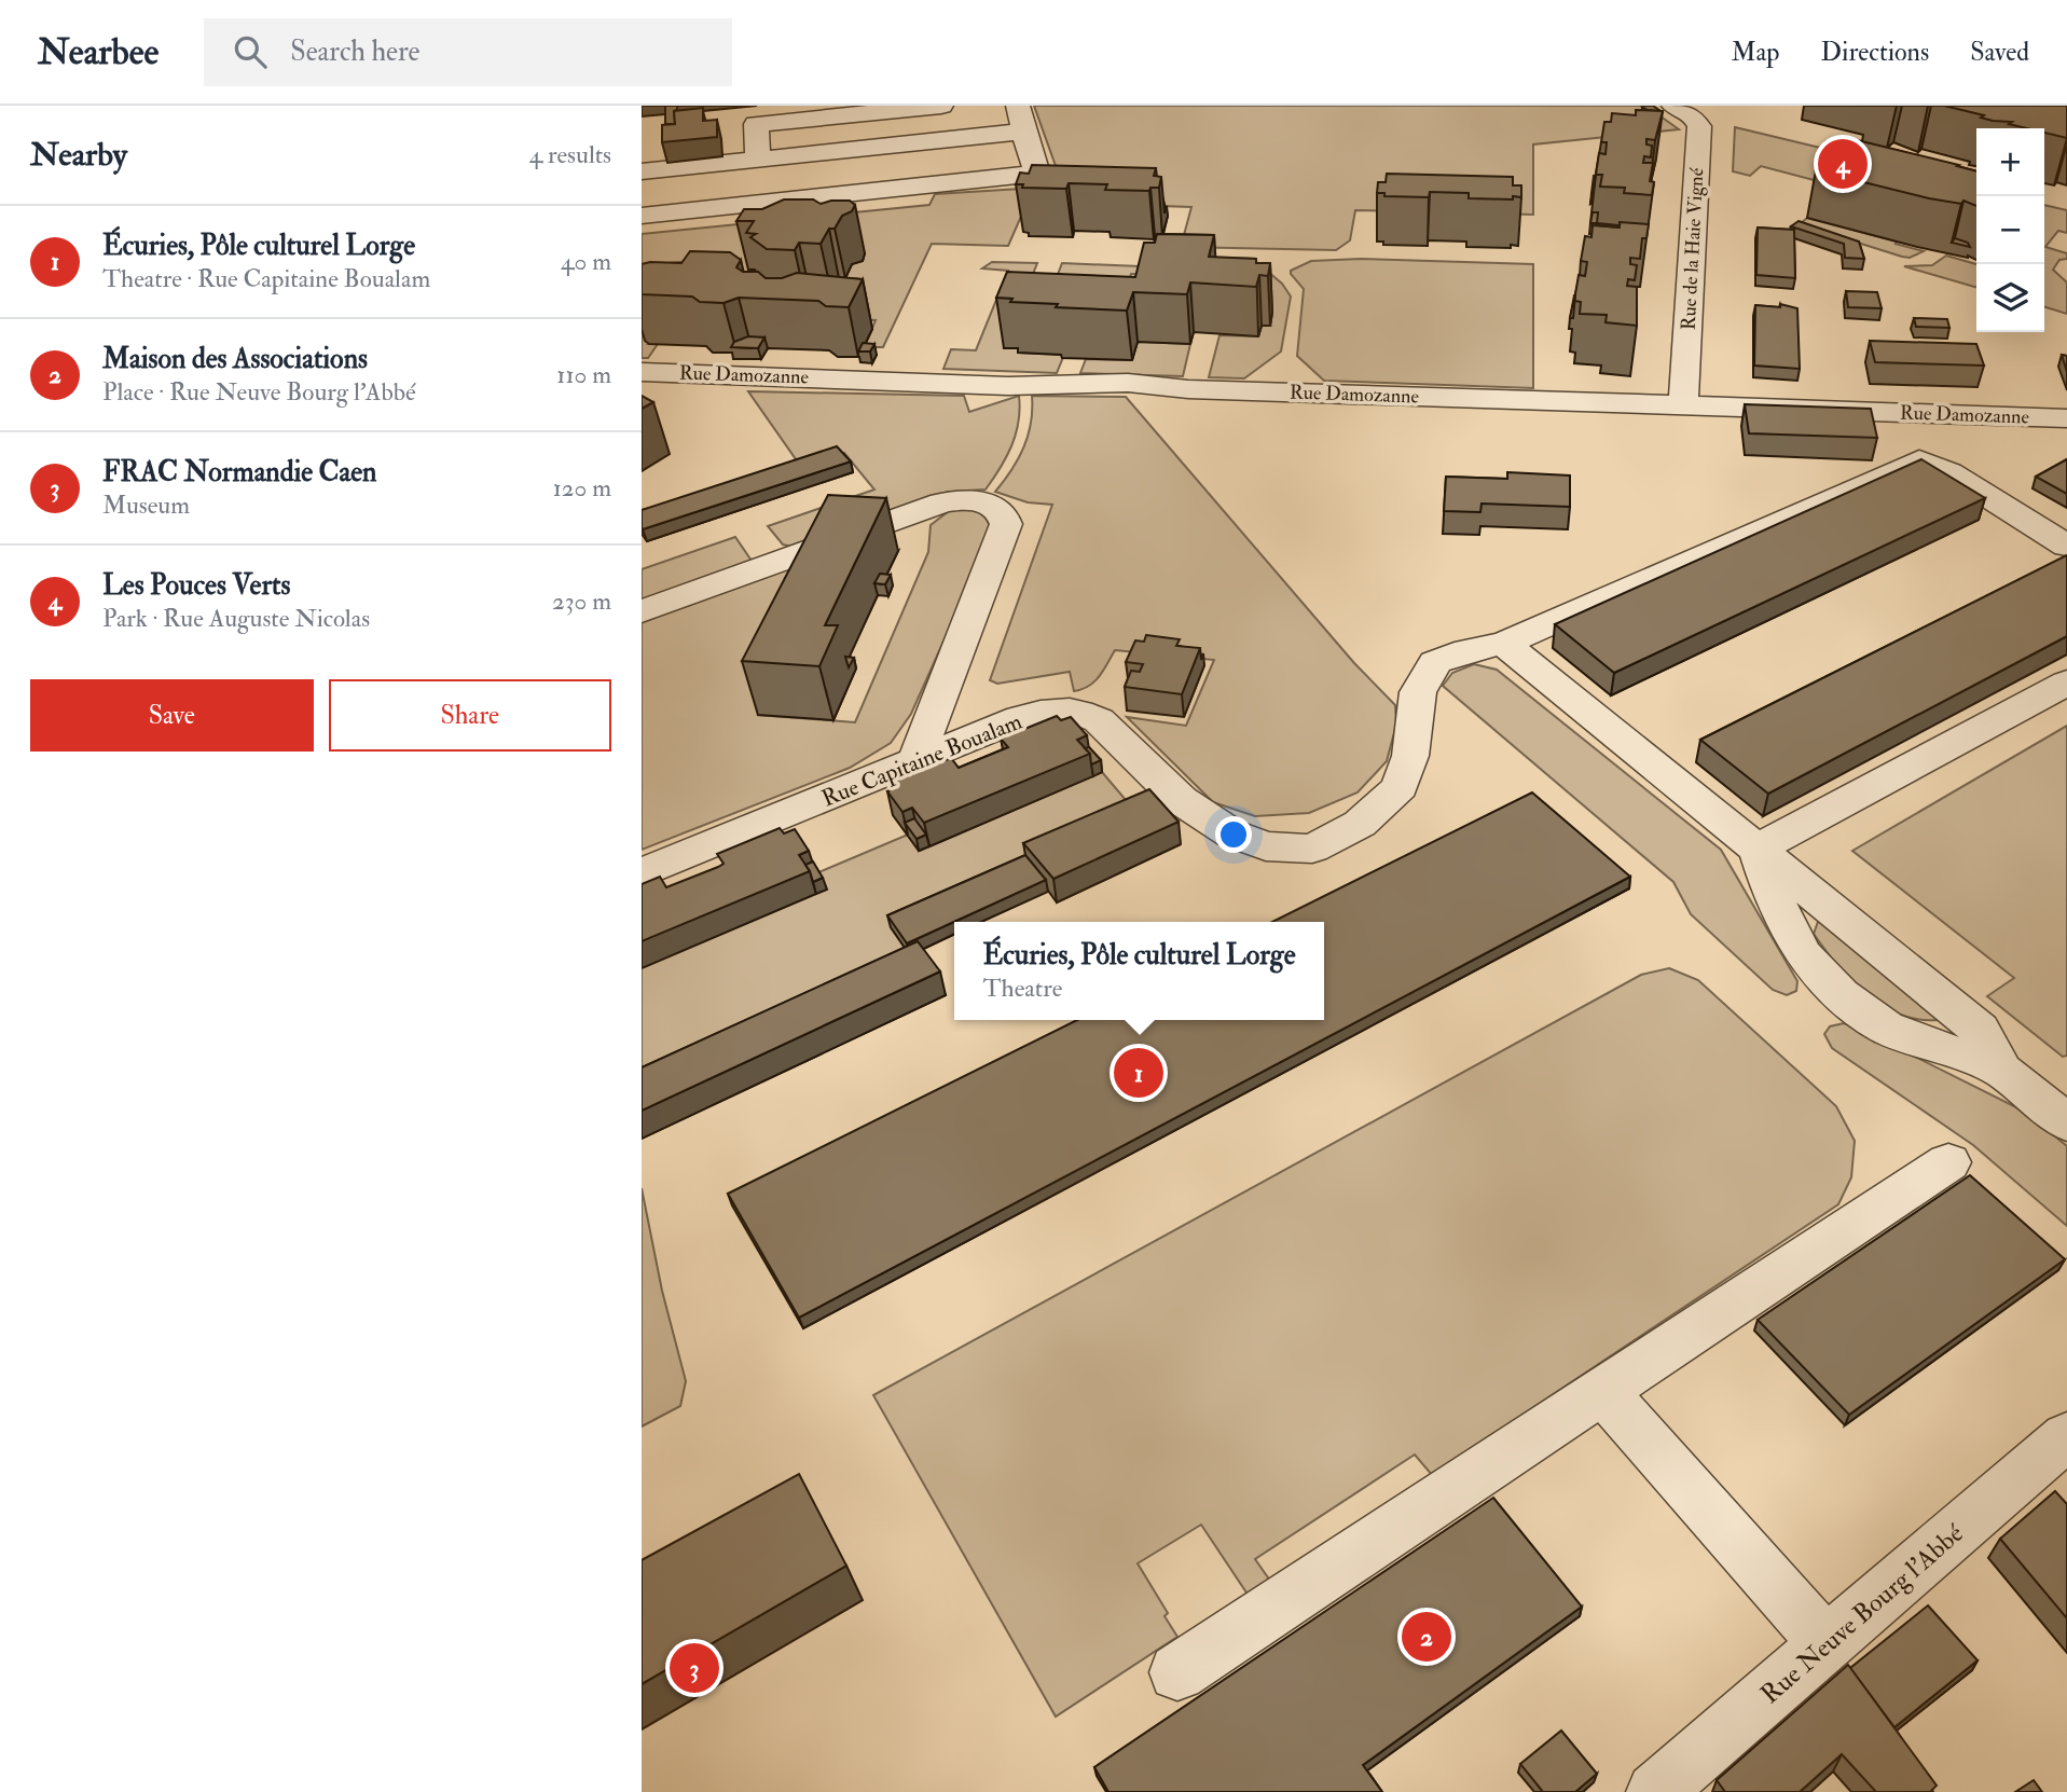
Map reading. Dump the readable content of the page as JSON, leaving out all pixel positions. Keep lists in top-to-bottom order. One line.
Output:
{"streets":{"street":["Rue de la Haie Vigné","Rue Damozanne","Rue Capitaine Boualam","Rue Neuve Bourg l'Abbé"]},"crossings":[["Rue de la Haie Vigné","Rue Damozanne"]],"page":{"header":"Nearbee","search":"Search here","nav":["Map","Directions","Saved"],"heading":["Nearby","4 results"],"map_buttons":["+","−"],"pins":["4","1","2","3"],"list":[{"mark":"1","name":"Écuries, Pôle culturel Lorge","note":"Theatre · Rue Capitaine Boualam","value":"40 m"},{"mark":"2","name":"Maison des Associations","note":"Place · Rue Neuve Bourg l'Abbé","value":"110 m"},{"mark":"3","name":"FRAC Normandie Caen","note":"Museum","value":"120 m"},{"mark":"4","name":"Les Pouces Verts","note":"Park · Rue Auguste Nicolas","value":"230 m"}],"buttons":["Save","Share"],"popup":["Écuries, Pôle culturel Lorge","Theatre"]}}
